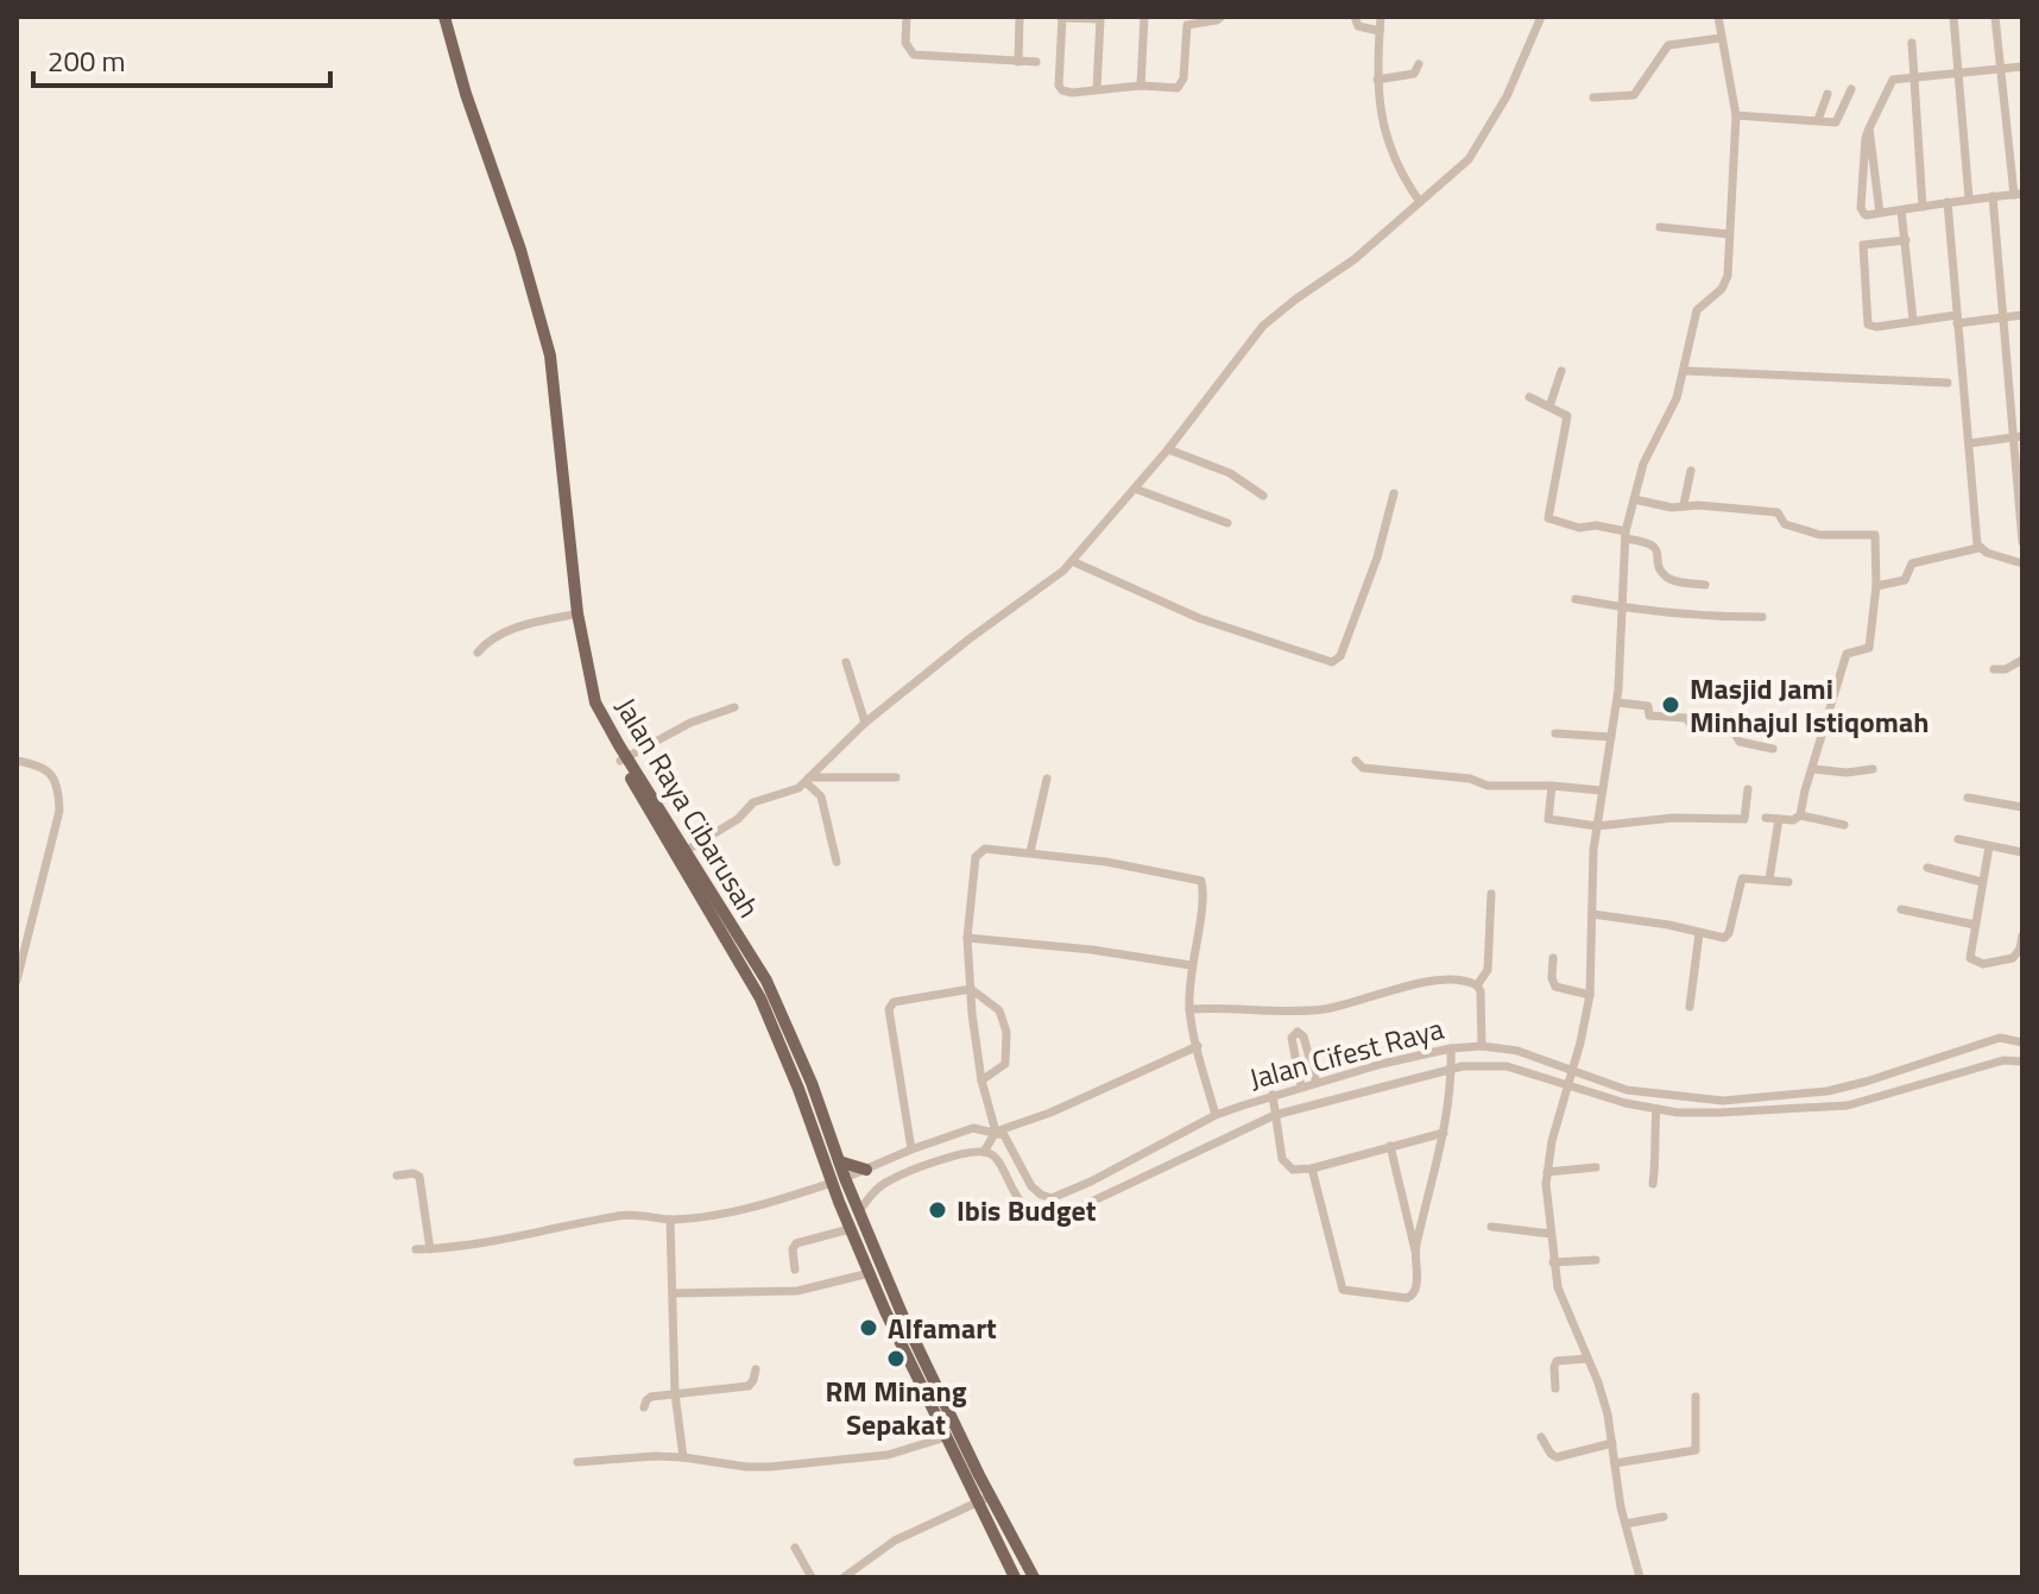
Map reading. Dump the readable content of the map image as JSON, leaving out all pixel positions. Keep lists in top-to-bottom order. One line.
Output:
{"streets":{"main road":["Jalan Raya Cibarusah"],"street":["Jalan Cifest Raya"]},"places":["Masjid Jami Minhajul Istiqomah","Ibis Budget","Alfamart","RM Minang Sepakat"],"scale_bar":"200 m"}
